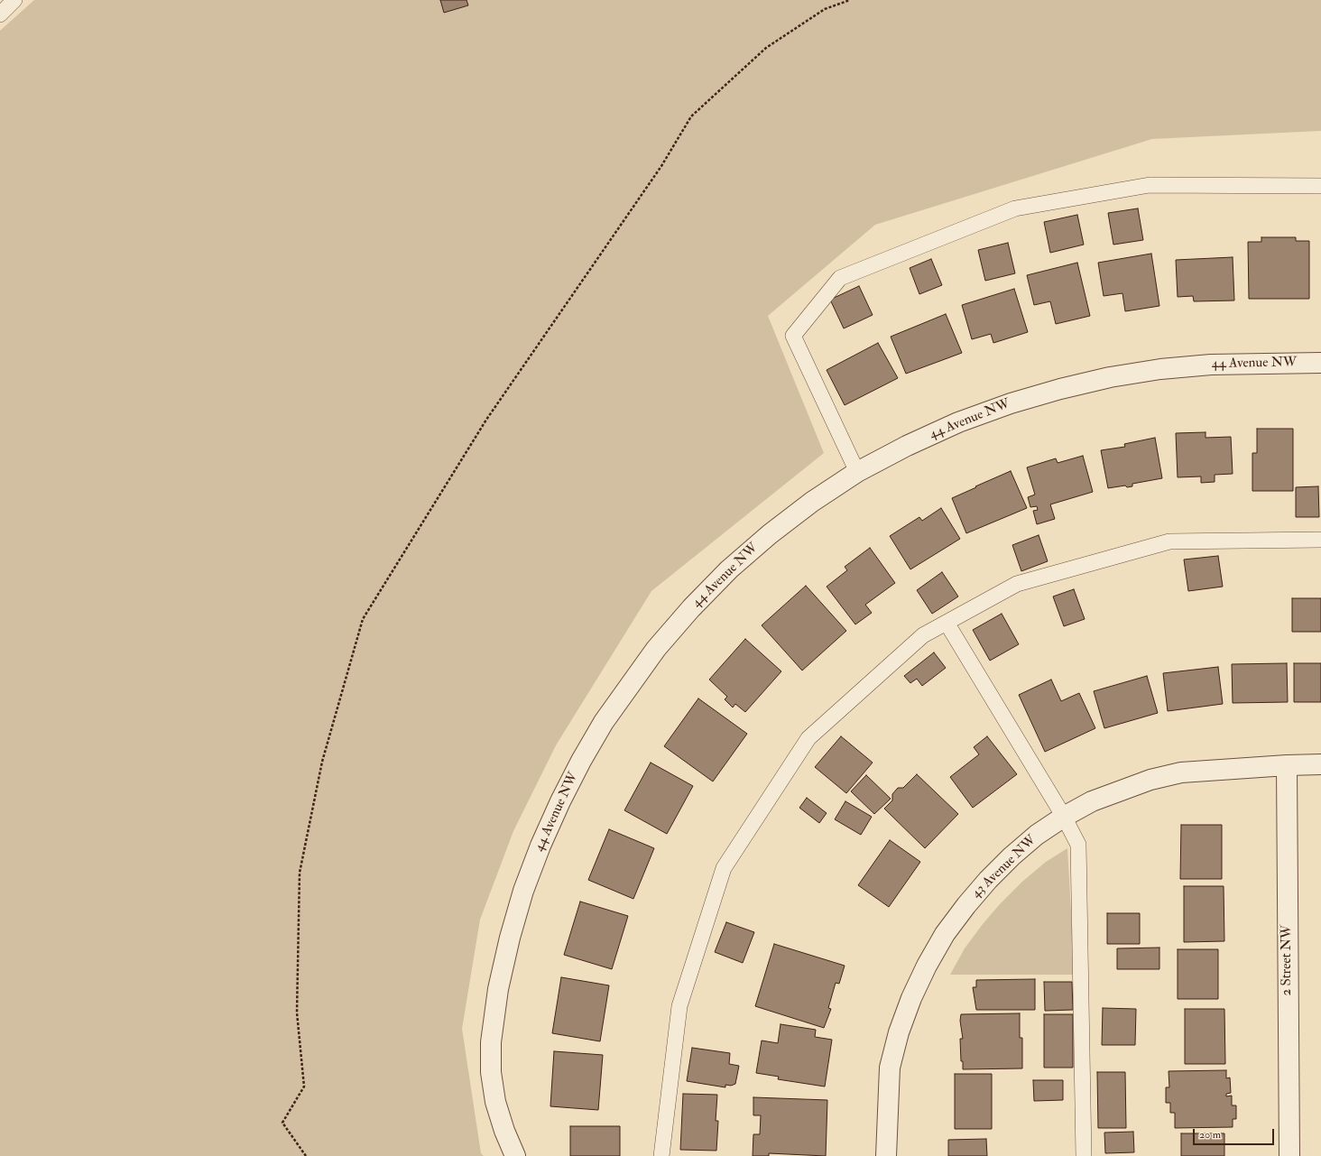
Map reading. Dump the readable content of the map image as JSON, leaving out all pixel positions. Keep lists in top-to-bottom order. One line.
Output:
{"streets":{"street":["44 Avenue NW","43 Avenue NW","2 Street NW"]},"crossings":[["43 Avenue NW","2 Street NW"]],"scale_bar":"20 m"}
